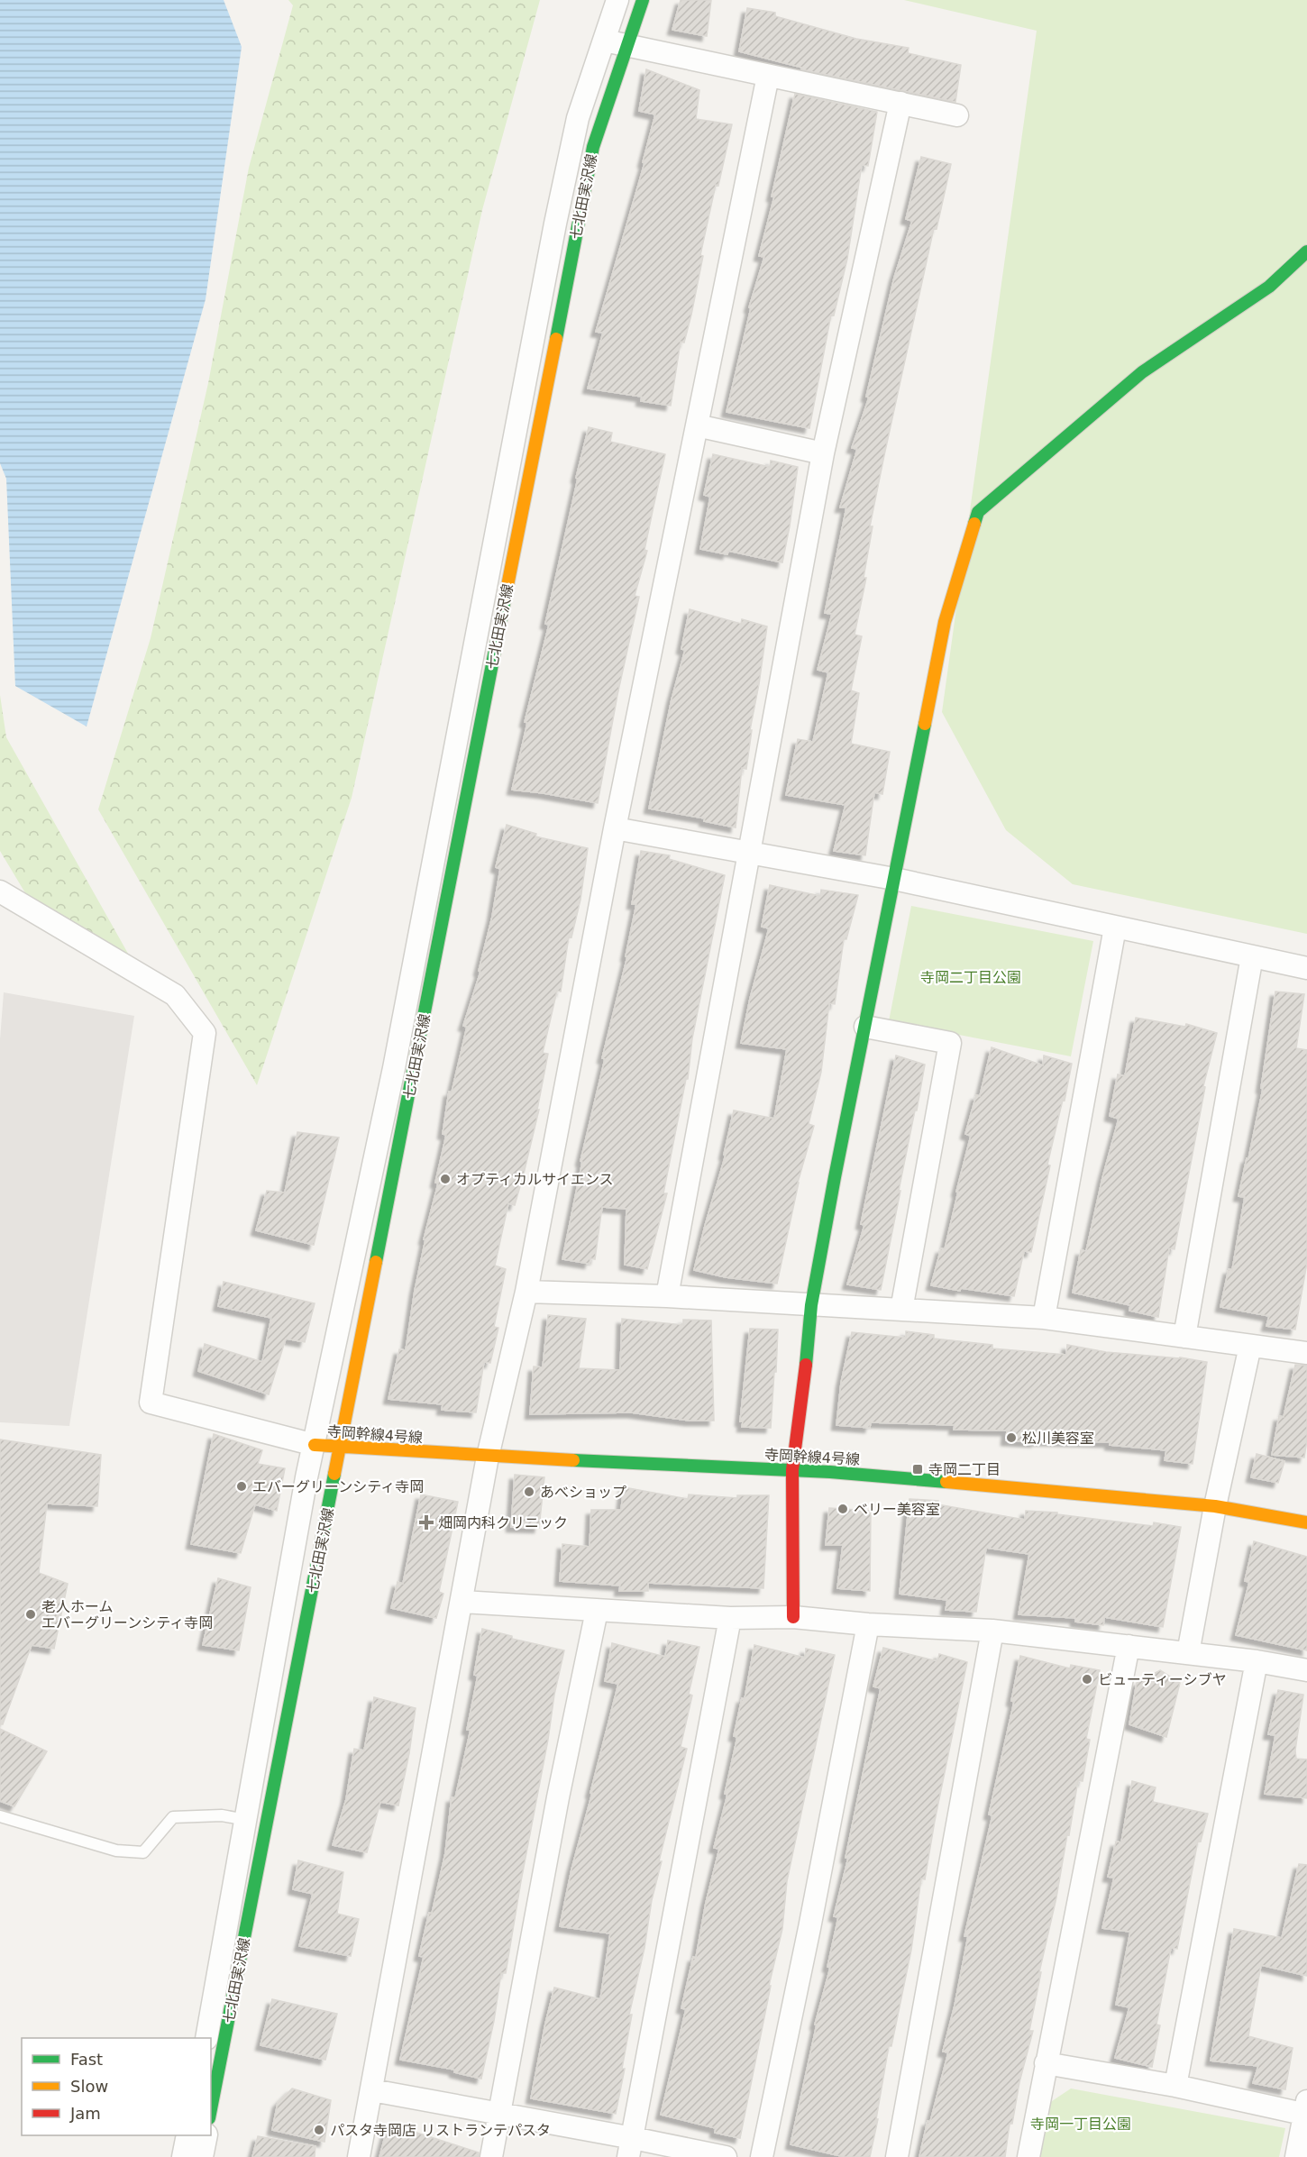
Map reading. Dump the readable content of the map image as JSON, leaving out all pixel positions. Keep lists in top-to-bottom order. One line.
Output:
{"streets":{"street":["七北田実沢線","寺岡幹線4号線"]},"crossings":[["七北田実沢線","寺岡幹線4号線"]],"parks":["寺岡二丁目公園","寺岡一丁目公園"],"places":{"other":["オプティカルサイエンス","松川美容室","エバーグリーンシティ寺岡","あべショップ","ベリー美容室","老人ホーム エバーグリーンシティ寺岡","ビューティーシブヤ","パスタ寺岡店 リストランテパスタ"],"transit":["寺岡二丁目"],"health":["畑岡内科クリニック"]},"legend":["Fast","Slow","Jam"]}
